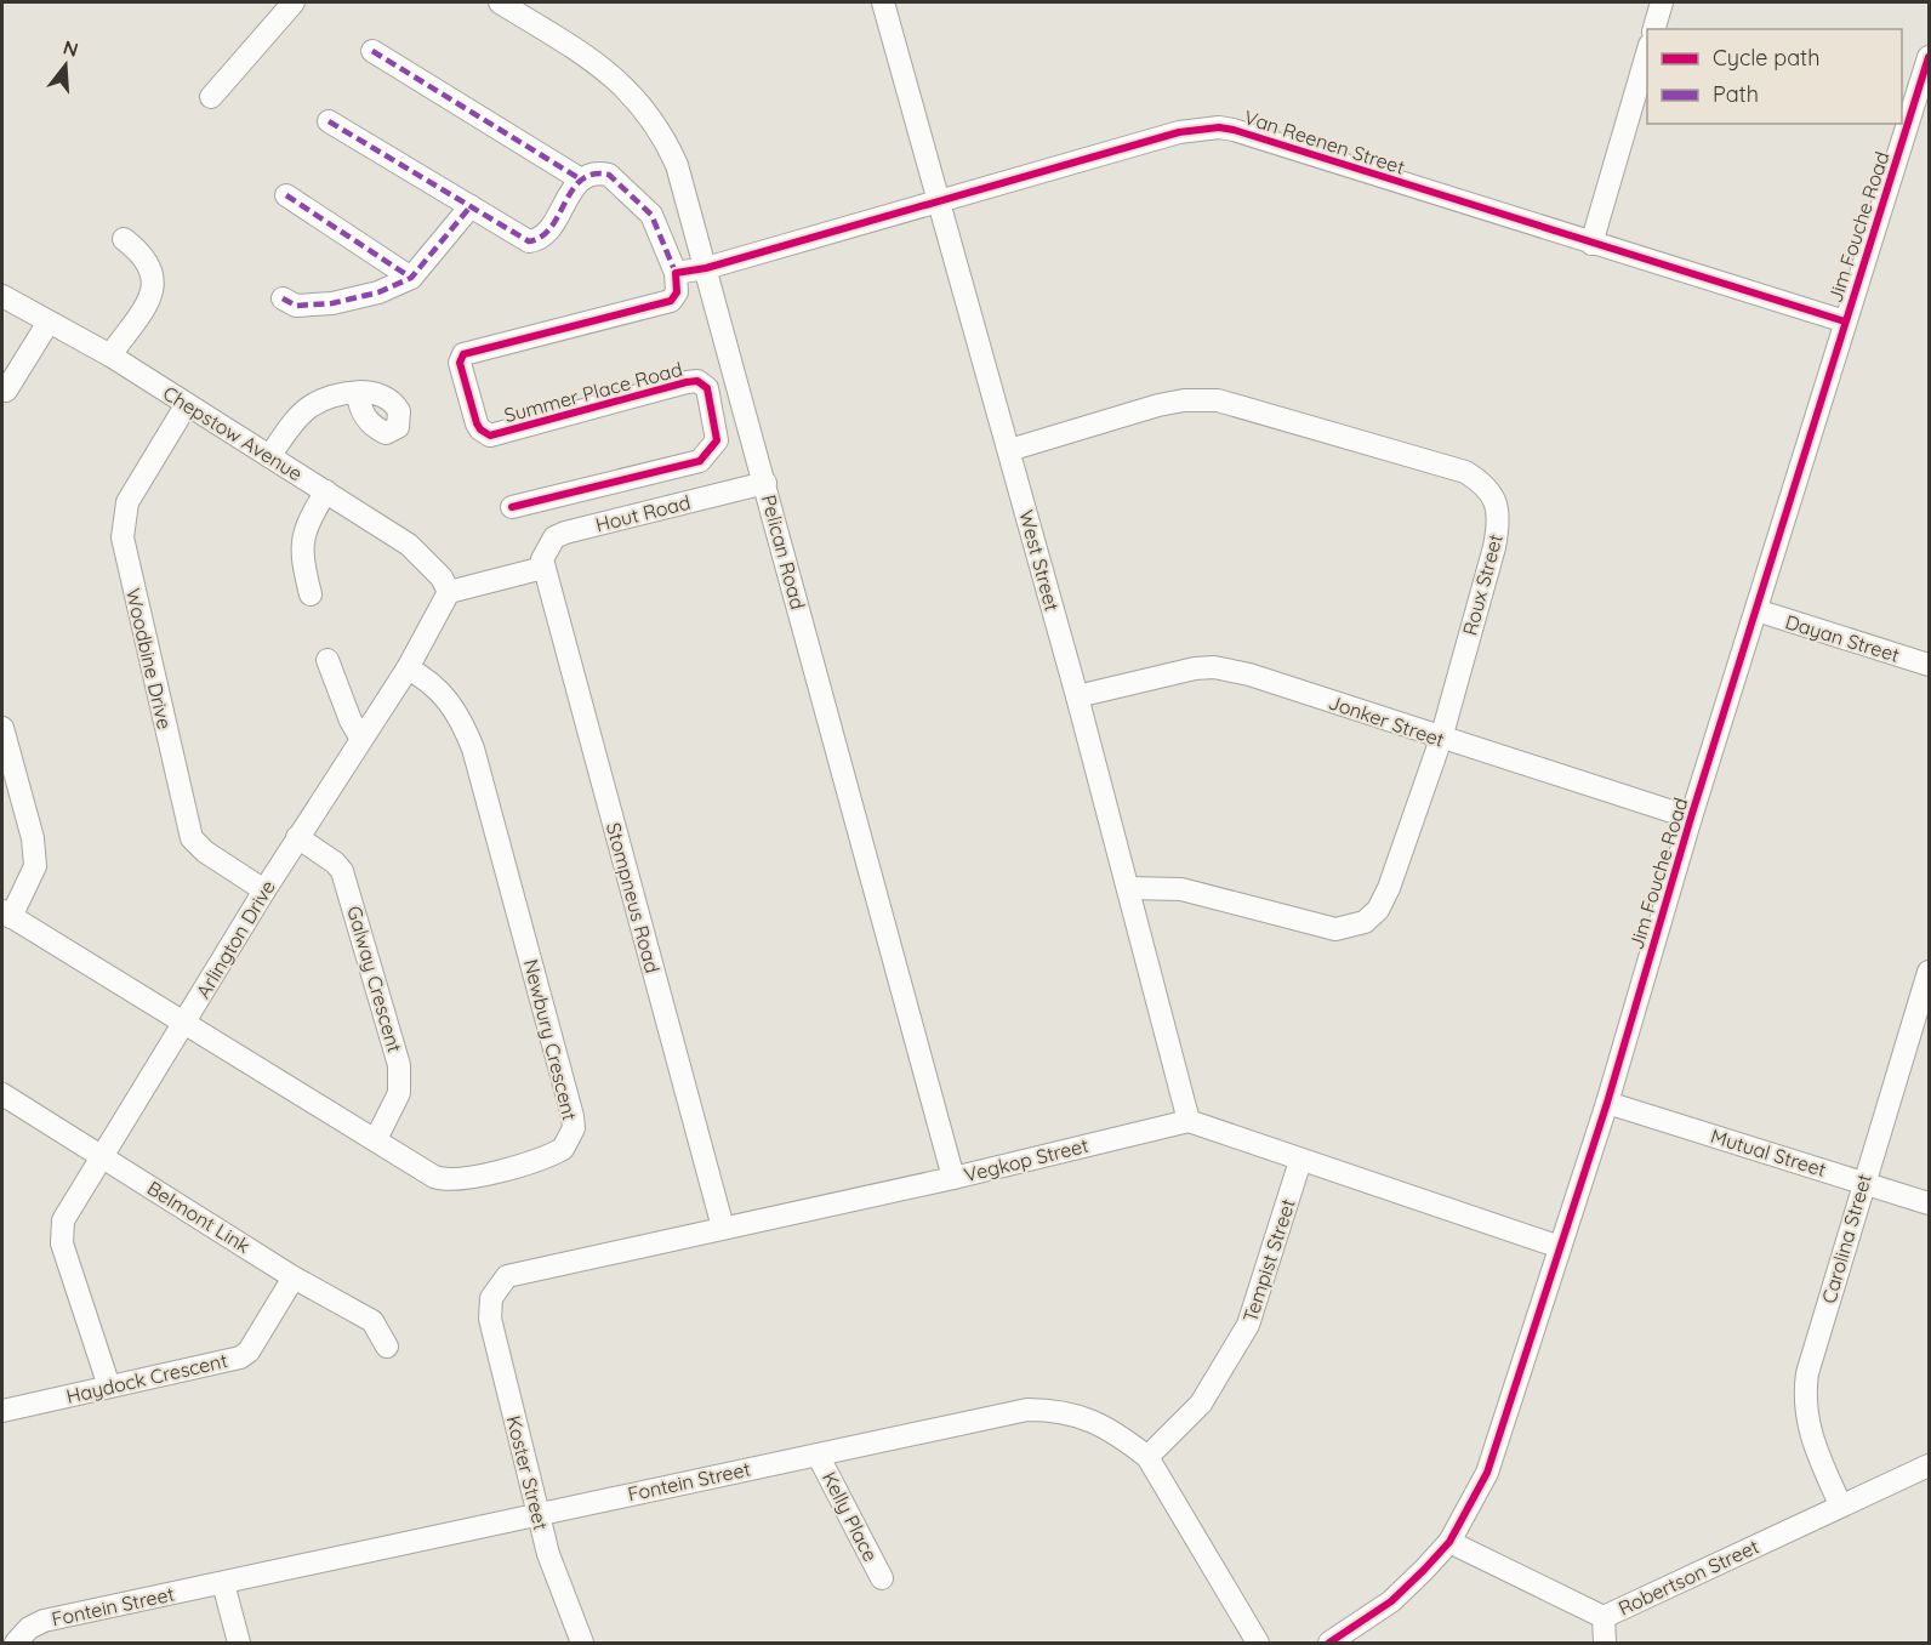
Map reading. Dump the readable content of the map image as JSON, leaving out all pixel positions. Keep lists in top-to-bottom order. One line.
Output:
{"streets":{"street":["Van Reenen Street","Jim Fouche Road","Summer Place Road","Chepstow Avenue","Hout Road","Pelican Road","West Street","Roux Street","Dayan Street","Woodbine Drive","Jonker Street","Stompneus Road","Arlington Drive","Galway Crescent","Newbury Crescent","Mutual Street","Vegkop Street","Belmont Link","Carolina Street","Tempist Street","Haydock Crescent","Koster Street","Fontein Street","Kelly Place","Robertson Street"]},"crossings":[["Van Reenen Street","Jim Fouche Road"],["Van Reenen Street","Pelican Road"],["Van Reenen Street","West Street"],["Jim Fouche Road","Dayan Street"],["Jim Fouche Road","Jonker Street"],["Jim Fouche Road","Mutual Street"],["Jim Fouche Road","Robertson Street"],["Chepstow Avenue","Woodbine Drive"],["Chepstow Avenue","Arlington Drive"],["Hout Road","Pelican Road"],["Hout Road","Stompneus Road"],["Pelican Road","Vegkop Street"],["West Street","Roux Street"],["West Street","Jonker Street"],["West Street","Vegkop Street"],["Roux Street","Jonker Street"],["Woodbine Drive","Arlington Drive"],["Stompneus Road","Vegkop Street"],["Arlington Drive","Galway Crescent"],["Arlington Drive","Newbury Crescent"],["Arlington Drive","Belmont Link"],["Arlington Drive","Haydock Crescent"],["Galway Crescent","Newbury Crescent"],["Mutual Street","Carolina Street"],["Vegkop Street","Koster Street"],["Belmont Link","Haydock Crescent"],["Carolina Street","Robertson Street"],["Tempist Street","Fontein Street"],["Koster Street","Fontein Street"],["Fontein Street","Kelly Place"]],"legend":["Cycle path","Path"],"north":"top"}
